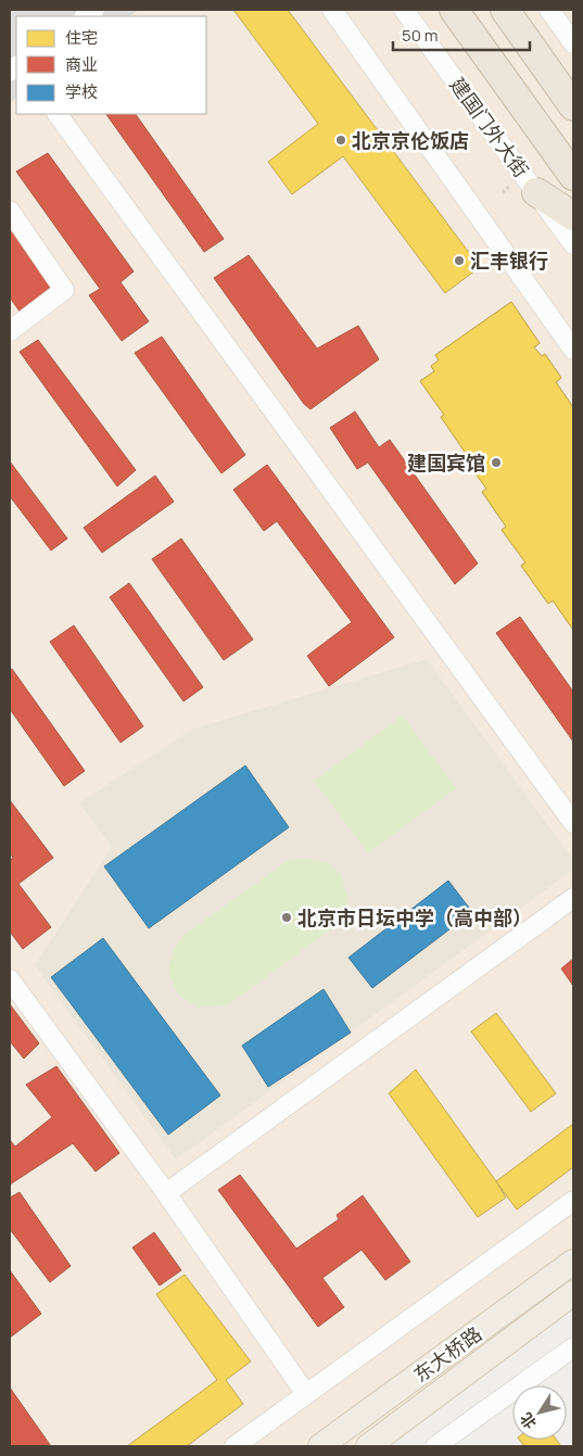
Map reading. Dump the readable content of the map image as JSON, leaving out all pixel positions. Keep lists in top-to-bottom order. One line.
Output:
{"streets":{"highway":["建国门外大街"],"main road":["东大桥路"]},"places":["北京京伦饭店","汇丰银行","建国宾馆","北京市日坛中学（高中部）"],"legend":["住宅","商业","学校"],"scale_bar":"50 m","north":"bottom left"}
